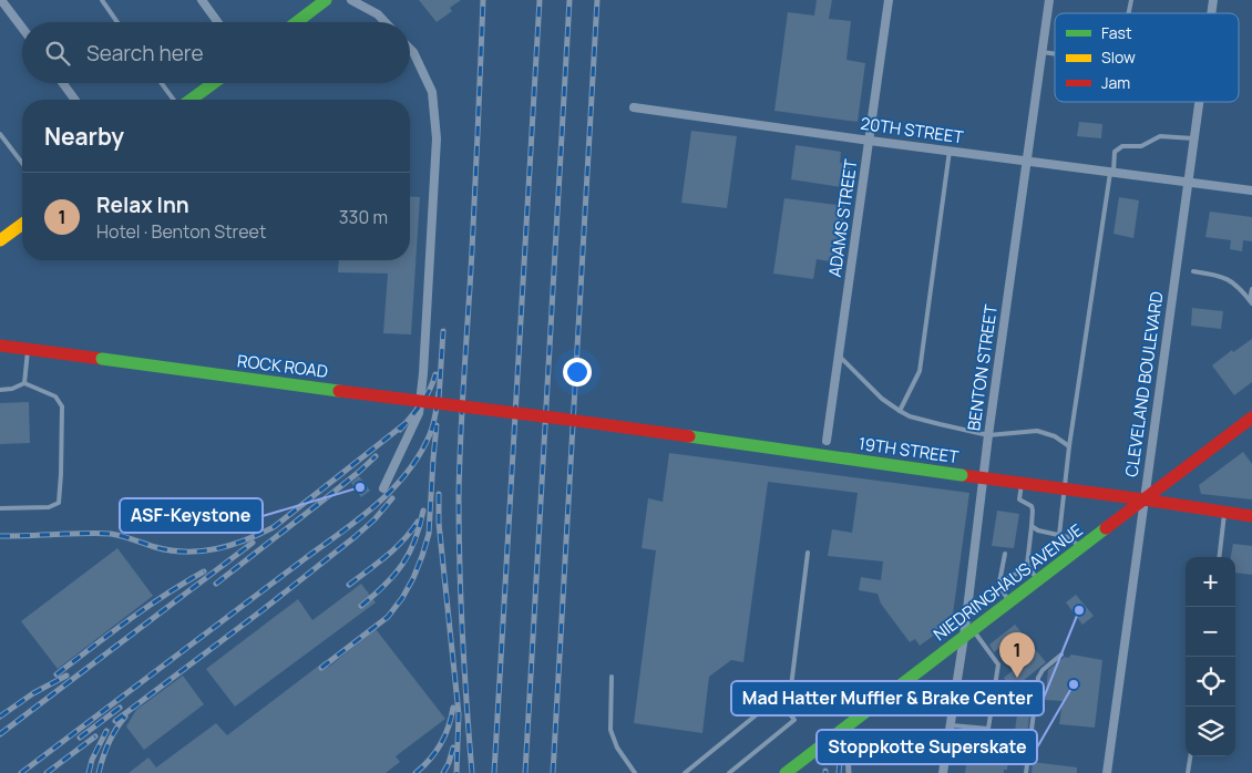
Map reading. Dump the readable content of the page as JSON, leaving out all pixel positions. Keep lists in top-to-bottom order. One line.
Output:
{"streets":{"main road":["ROCK ROAD","19TH STREET","NIEDRINGHAUS AVENUE"],"street":["20TH STREET","ADAMS STREET","BENTON STREET","CLEVELAND BOULEVARD"]},"crossings":[["20TH STREET","ADAMS STREET"],["20TH STREET","BENTON STREET"],["20TH STREET","CLEVELAND BOULEVARD"],["ROCK ROAD","19TH STREET"],["BENTON STREET","19TH STREET"],["BENTON STREET","NIEDRINGHAUS AVENUE"],["CLEVELAND BOULEVARD","19TH STREET"],["CLEVELAND BOULEVARD","NIEDRINGHAUS AVENUE"],["19TH STREET","NIEDRINGHAUS AVENUE"]],"places":["ASF-Keystone","Mad Hatter Muffler & Brake Center","Stoppkotte Superskate"],"legend":["Fast","Slow","Jam"],"page":{"search":"Search here","heading":"Nearby","list":[{"mark":"1","name":"Relax Inn","note":"Hotel · Benton Street","value":"330 m"}],"map_buttons":["+","−"],"pins":"1"}}
